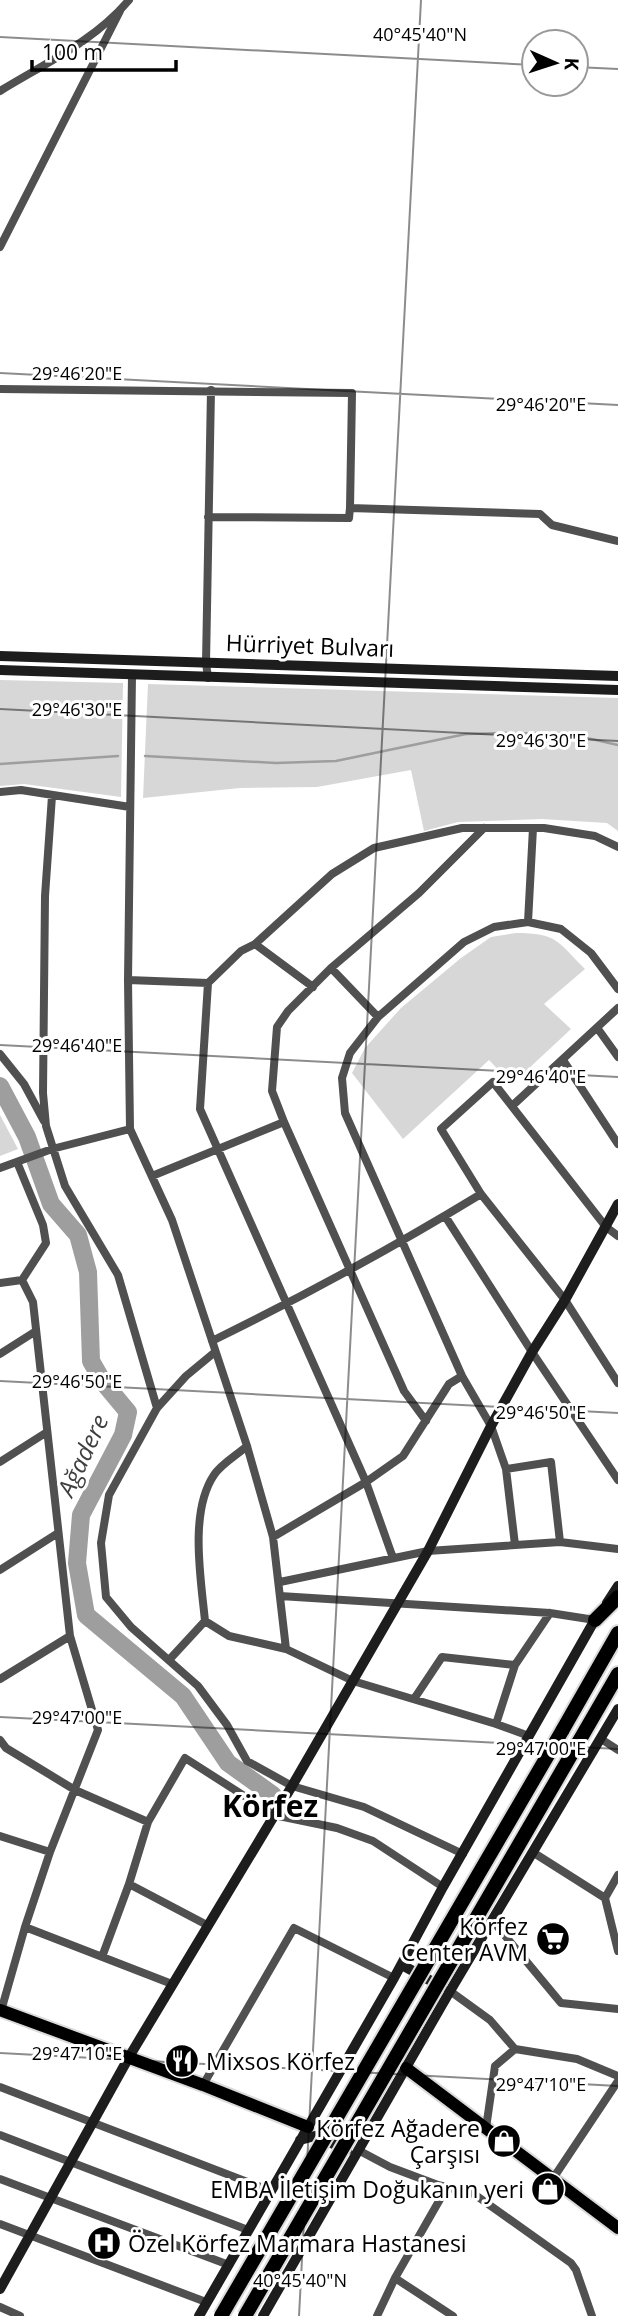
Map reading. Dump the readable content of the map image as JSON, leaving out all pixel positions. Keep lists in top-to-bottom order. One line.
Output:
{"streets":{"main road":["Hürriyet Bulvarı"]},"districts":["Körfez"],"water":["Ağadere"],"places":{"supermarket":["Körfez Center AVM"],"restaurant":["Mixsos Körfez"],"shop":["Körfez Ağadere Çarşısı","EMBA İletişim Doğukanın yeri"],"hospital":["Özel Körfez Marmara Hastanesi"]},"scale_bar":"100 m","north":"right","coordinates":["40°45'40\"N","29°46'20\"E","29°46'30\"E","29°46'40\"E","29°46'50\"E","29°47'00\"E","29°47'10\"E"]}
